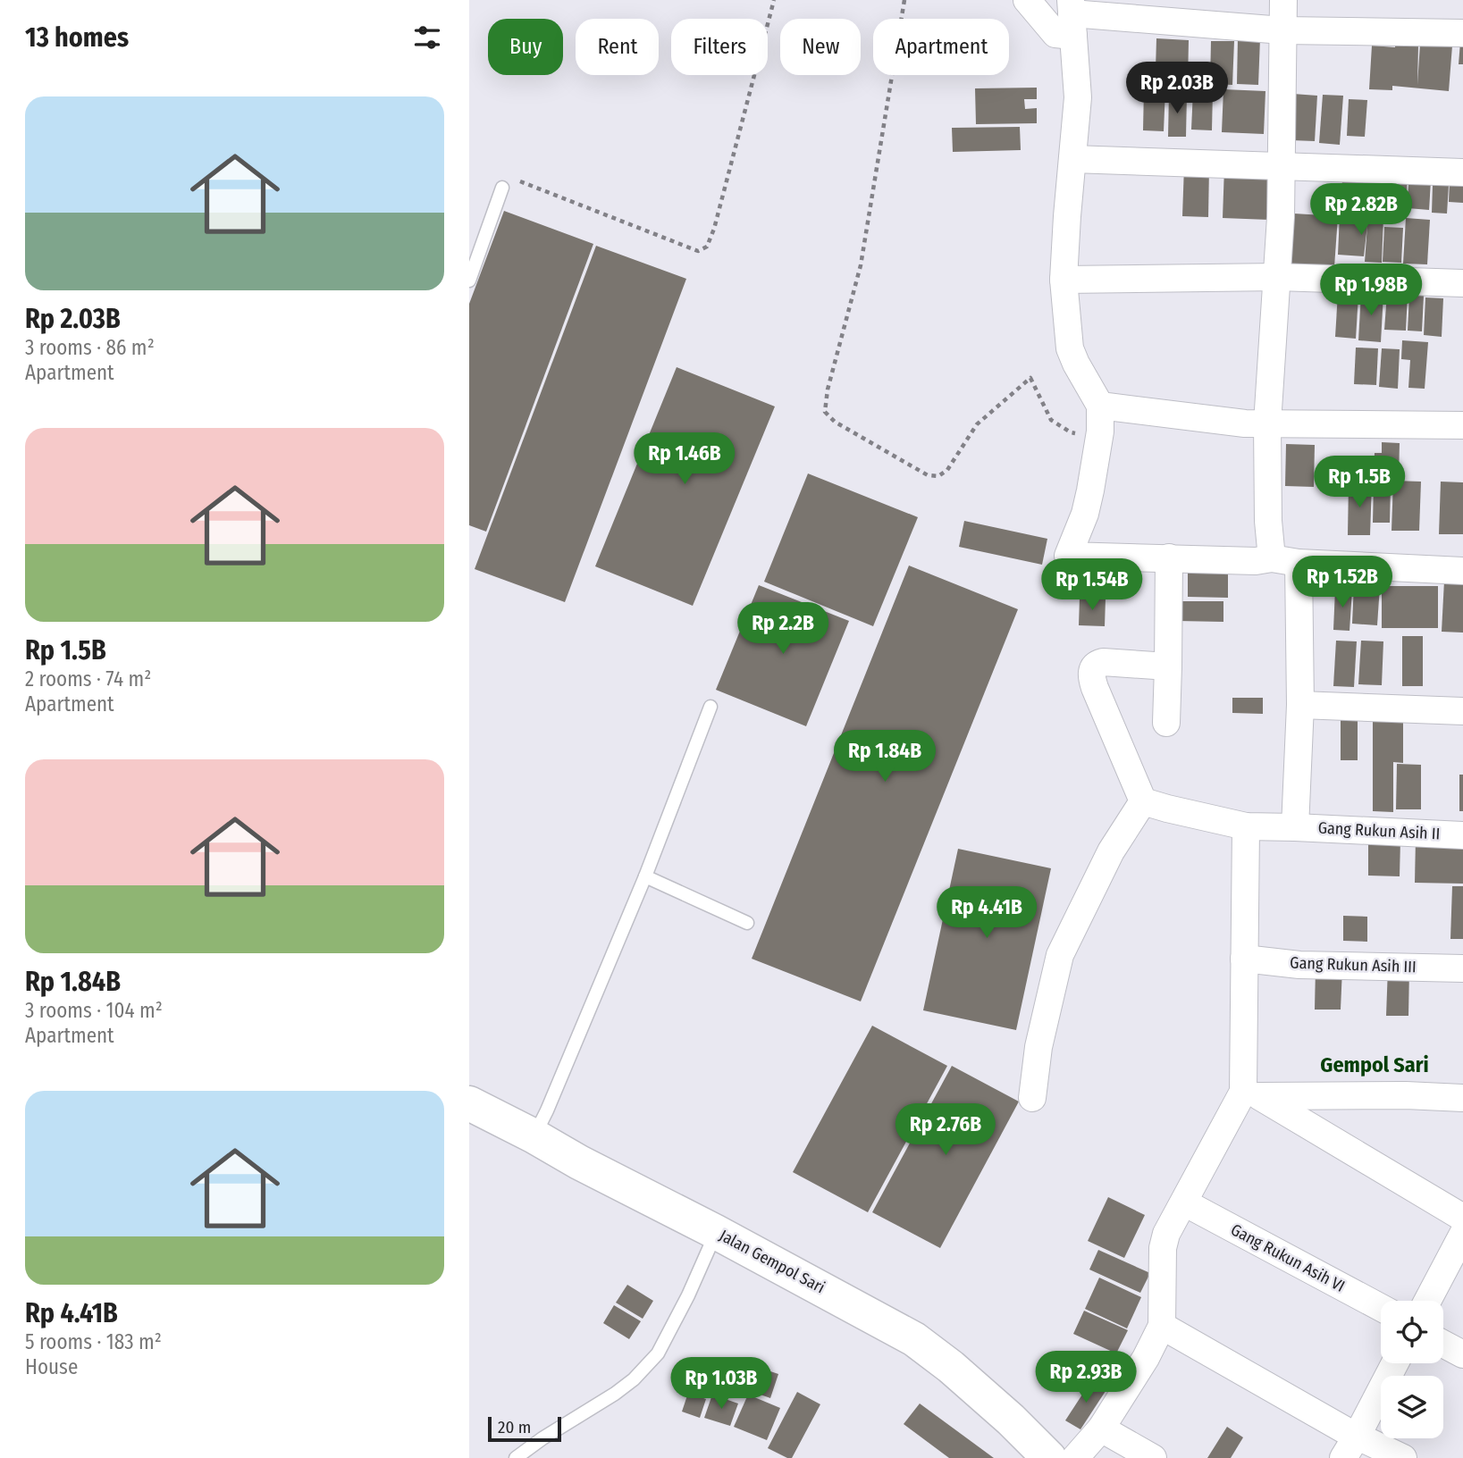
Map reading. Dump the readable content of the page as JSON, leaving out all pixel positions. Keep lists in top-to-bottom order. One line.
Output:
{"streets":{"street":["Gang Rukun Asih II","Gang Rukun Asih III","Gang Rukun Asih VI","Jalan Gempol Sari"]},"districts":["Gempol Sari"],"scale_bar":"20 m","page":{"heading":"13 homes","chip":["Buy","Rent","Filters","New","Apartment"],"price":["Rp 2.03B","Rp 2.82B","Rp 1.98B","Rp 1.46B","Rp 1.5B","Rp 1.52B","Rp 1.54B","Rp 2.2B","Rp 1.84B","Rp 4.41B","Rp 2.76B","Rp 2.93B","Rp 1.03B"],"list":[{"name":"Rp 2.03B","note":"3 rooms · 86 m² · Apartment"},{"name":"Rp 1.5B","note":"2 rooms · 74 m² · Apartment"},{"name":"Rp 1.84B","note":"3 rooms · 104 m² · Apartment"},{"name":"Rp 4.41B","note":"5 rooms · 183 m² · House"}],"scale":"20 m"}}
